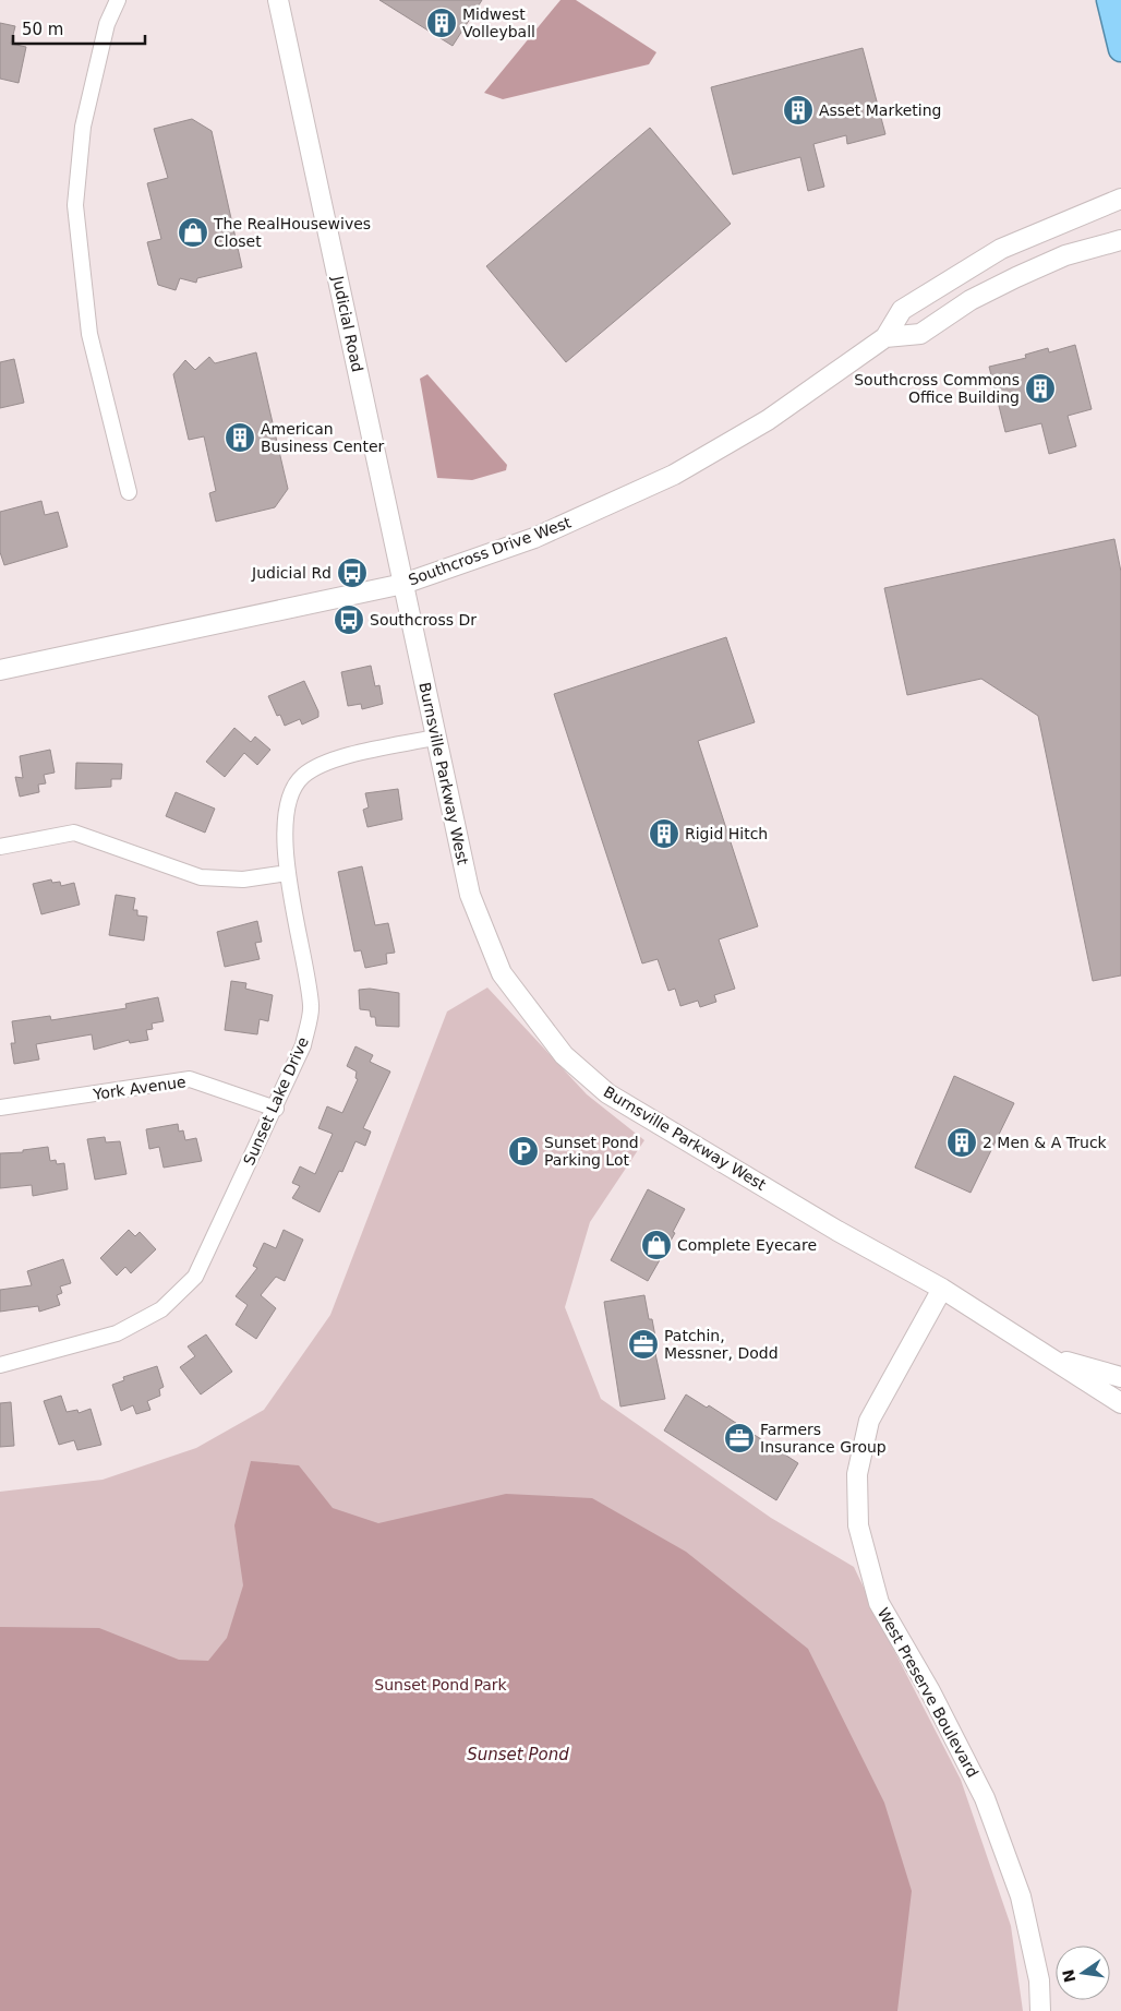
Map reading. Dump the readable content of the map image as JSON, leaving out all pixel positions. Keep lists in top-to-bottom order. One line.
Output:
{"streets":{"street":["Judicial Road","Southcross Drive West","Burnsville Parkway West","York Avenue","Sunset Lake Drive","West Preserve Boulevard"]},"crossings":[["Judicial Road","Southcross Drive West"],["Judicial Road","Burnsville Parkway West"],["Southcross Drive West","Burnsville Parkway West"],["Burnsville Parkway West","Sunset Lake Drive"],["Burnsville Parkway West","West Preserve Boulevard"],["York Avenue","Sunset Lake Drive"]],"water":["Sunset Pond"],"parks":["Sunset Pond Park"],"places":{"building":["Midwest Volleyball","Asset Marketing","Southcross Commons Office Building","American Business Center","Rigid Hitch","2 Men & A Truck"],"shop":["The RealHousewives Closet","Complete Eyecare"],"bus stop":["Judicial Rd","Southcross Dr"],"parking":["Sunset Pond Parking Lot"],"office":["Patchin, Messner, Dodd","Farmers Insurance Group"]},"scale_bar":"50 m","north":"left"}
